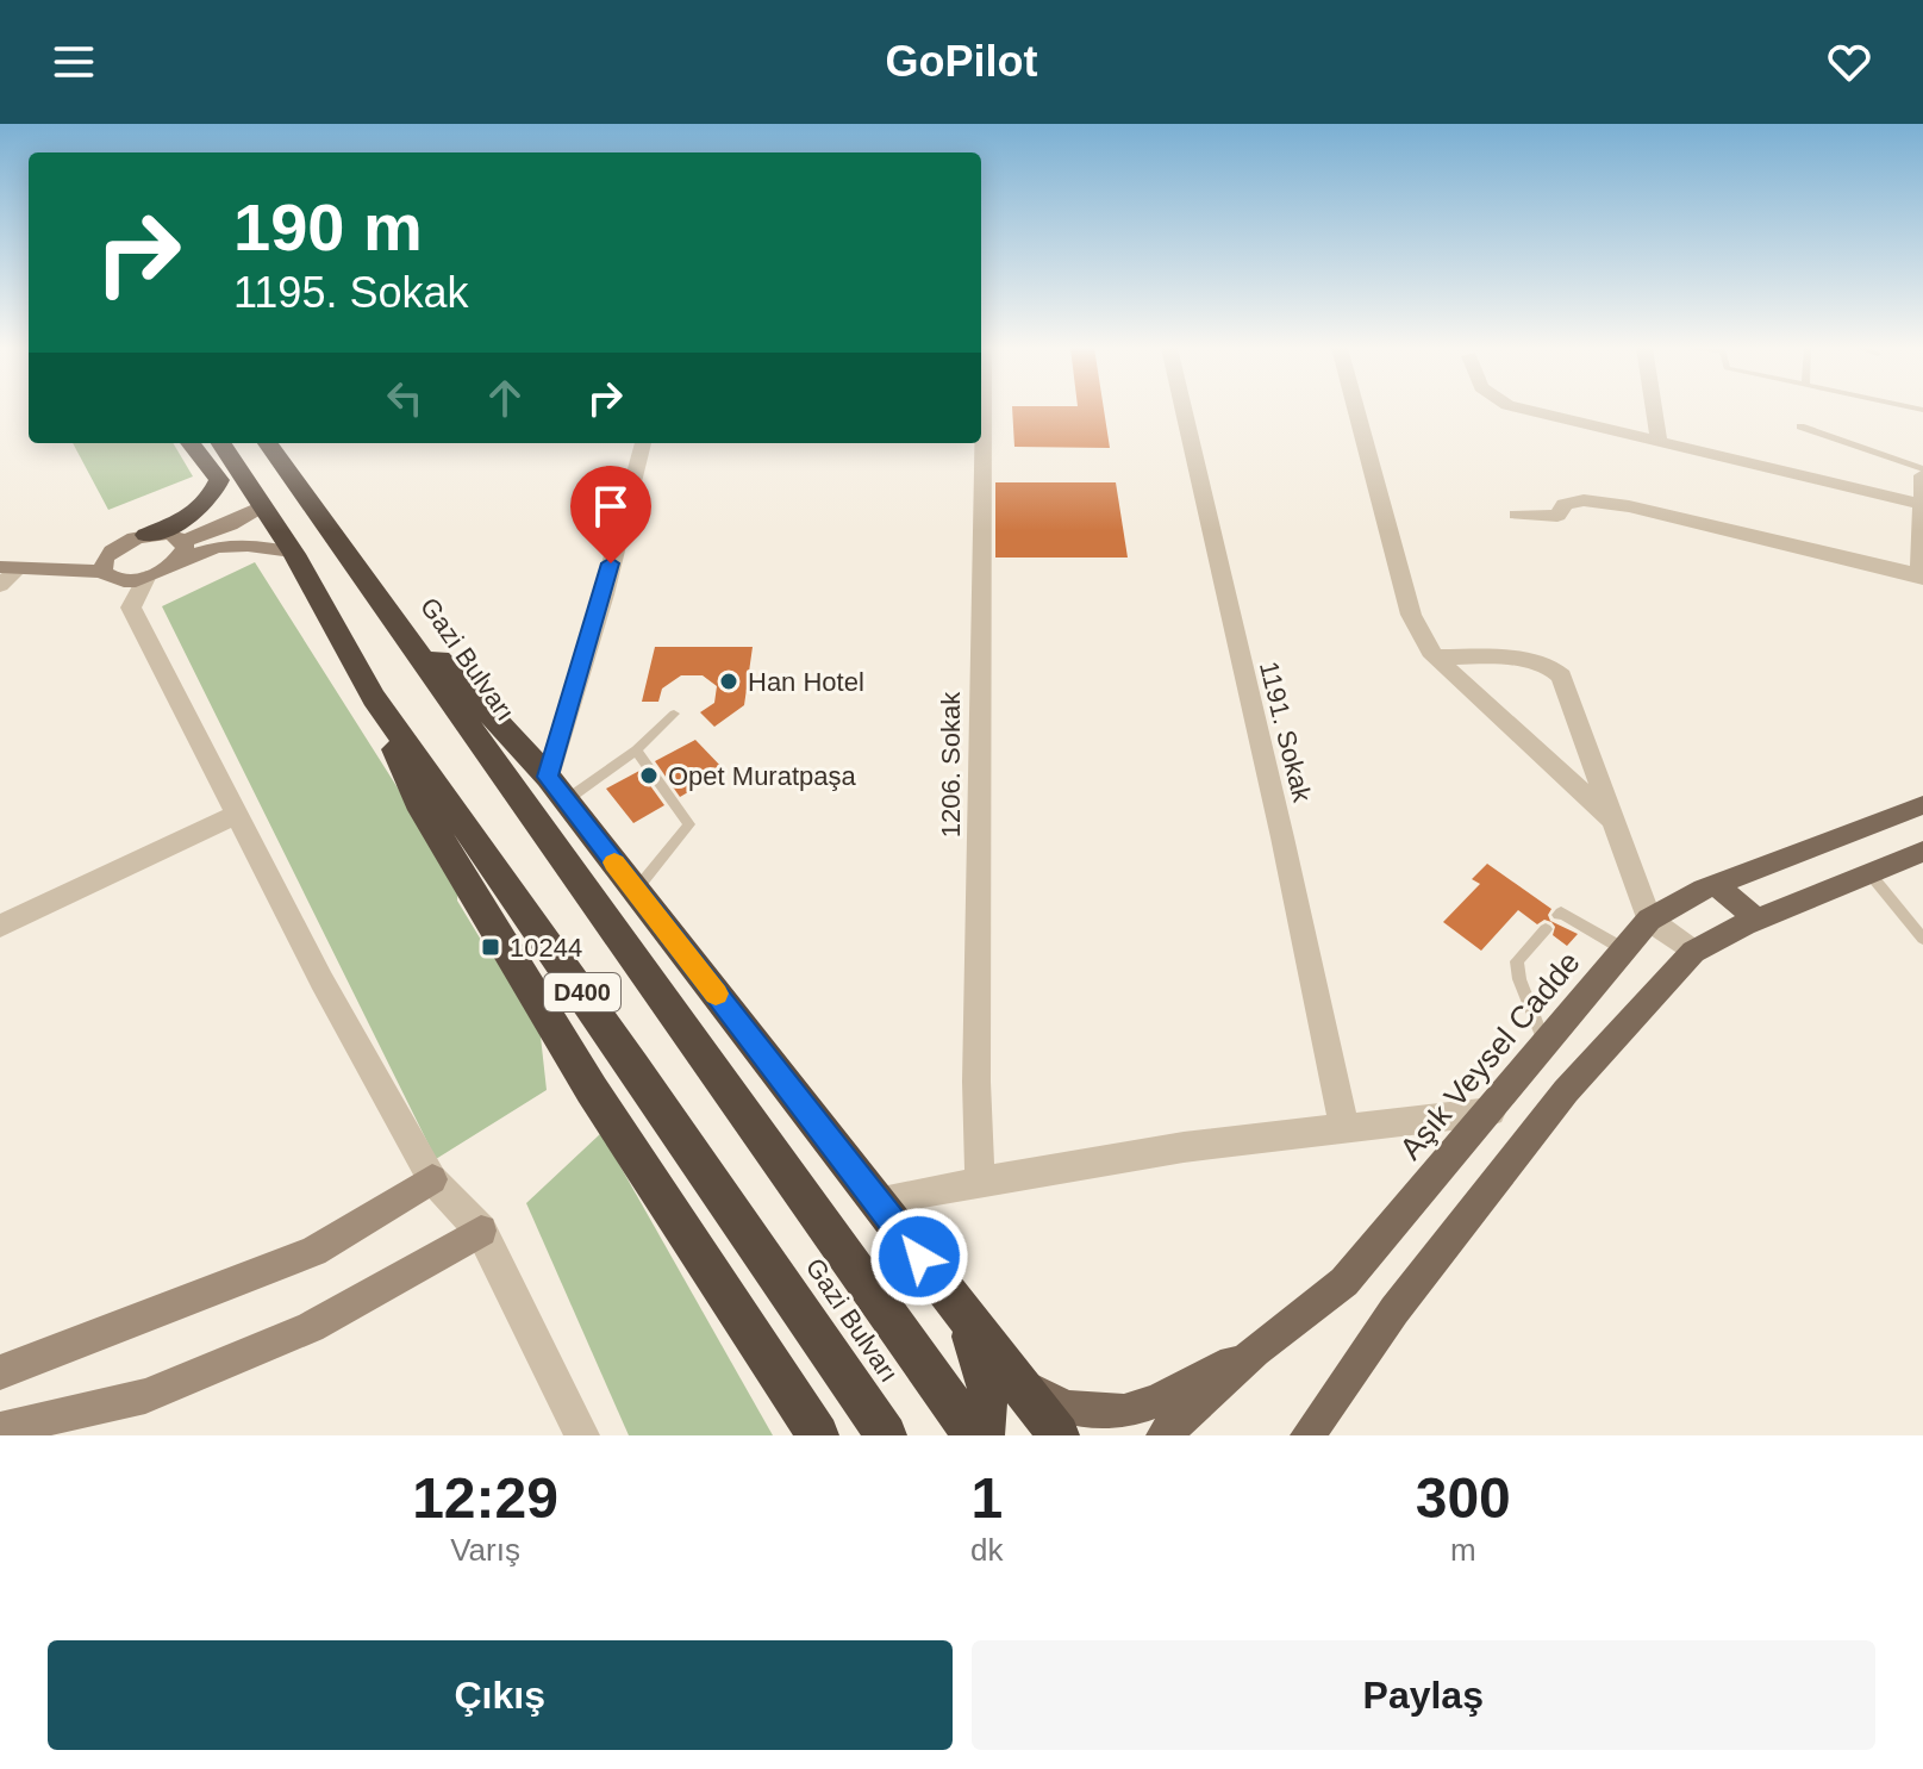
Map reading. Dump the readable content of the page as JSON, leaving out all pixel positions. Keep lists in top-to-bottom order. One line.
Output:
{"streets":{"highway":["Gazi Bulvarı","D400"],"main road":["Aşık Veysel Cadde"],"street":["1191. Sokak","1206. Sokak"]},"places":{"other":["Han Hotel","Opet Muratpaşa"],"transit":["10244"]},"page":{"header":"GoPilot","turn":["190 m","1195. Sokak"],"eta":["12:29","Varış","1","dk","300","m"],"buttons":["Çıkış","Paylaş"]}}
